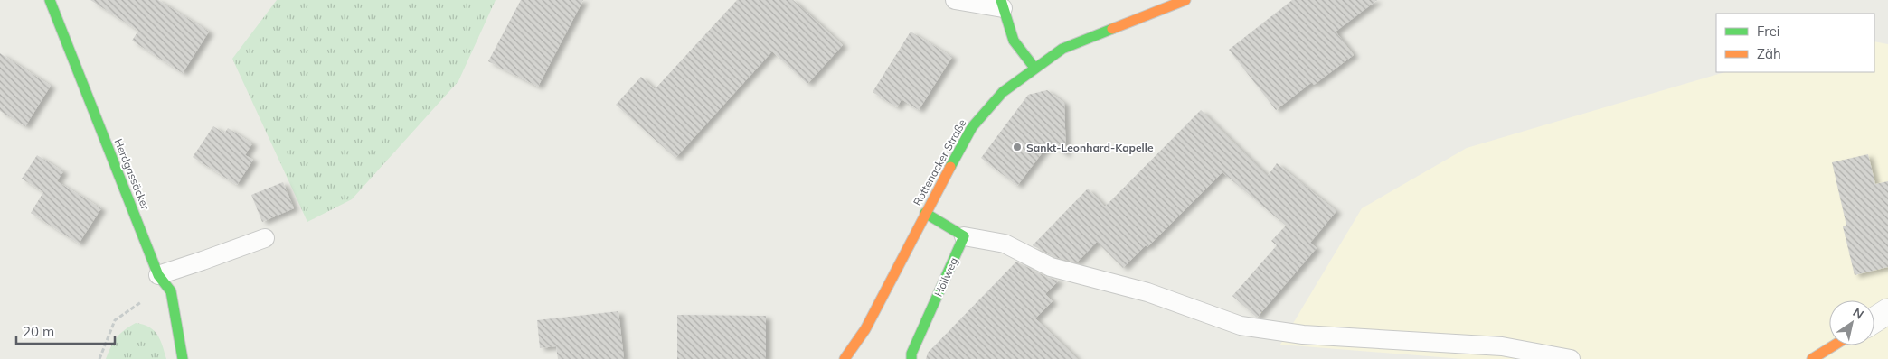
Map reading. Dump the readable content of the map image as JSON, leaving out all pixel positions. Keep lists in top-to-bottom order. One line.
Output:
{"streets":{"street":["Rottenacker Straße","Herdgassäcker","Höllweg"]},"places":["Sankt-Leonhard-Kapelle"],"legend":["Frei","Zäh"],"scale_bar":"20 m","north":"top right"}
